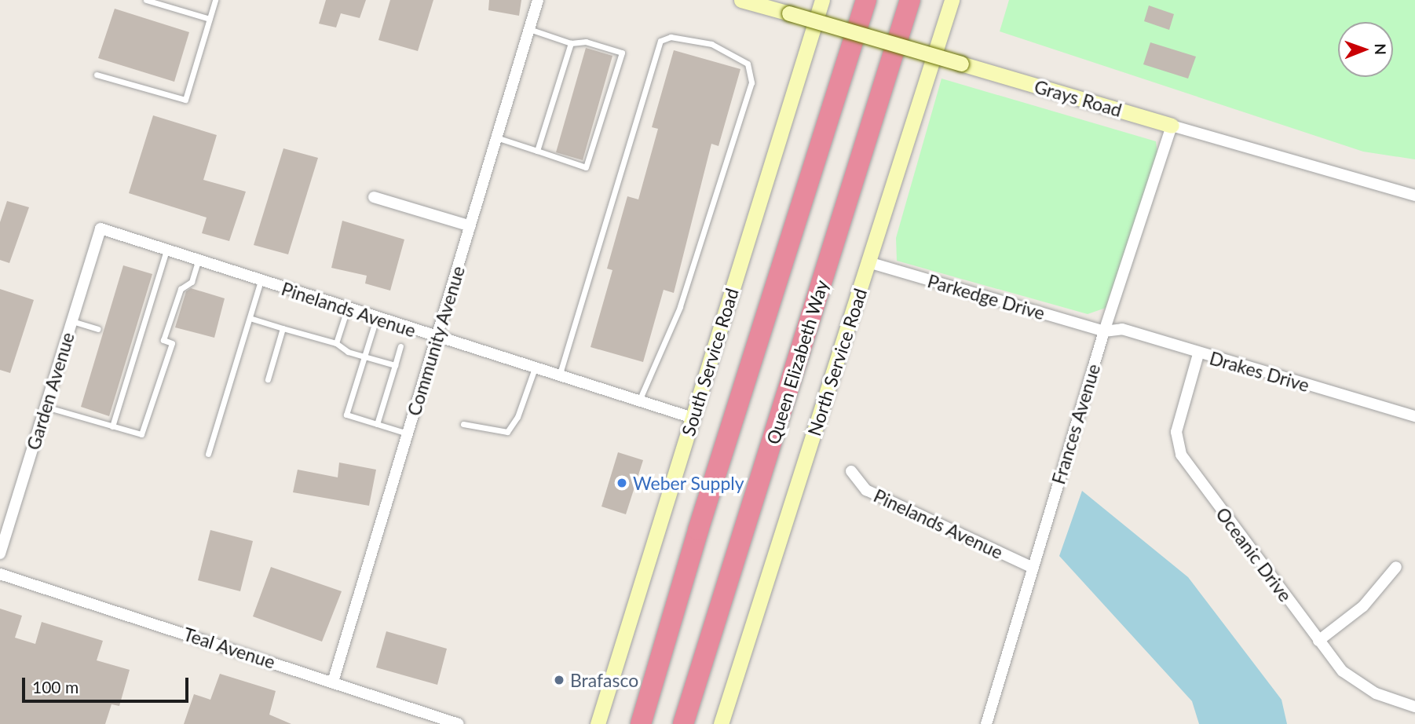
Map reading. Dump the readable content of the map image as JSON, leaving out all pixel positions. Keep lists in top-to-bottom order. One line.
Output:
{"streets":{"highway":["Queen Elizabeth Way"],"street":["Grays Road","Parkedge Drive","Pinelands Avenue","Community Avenue","South Service Road","North Service Road","Drakes Drive","Garden Avenue","Frances Avenue","Oceanic Drive","Teal Avenue"]},"crossings":[["Grays Road","Frances Avenue"],["Parkedge Drive","North Service Road"],["Parkedge Drive","Drakes Drive"],["Parkedge Drive","Frances Avenue"],["Pinelands Avenue","Community Avenue"],["Pinelands Avenue","South Service Road"],["Pinelands Avenue","Garden Avenue"],["Pinelands Avenue","Frances Avenue"],["Community Avenue","Teal Avenue"],["Drakes Drive","Frances Avenue"],["Drakes Drive","Oceanic Drive"]],"places":["Weber Supply","Brafasco"],"scale_bar":"100 m","north":"right"}
